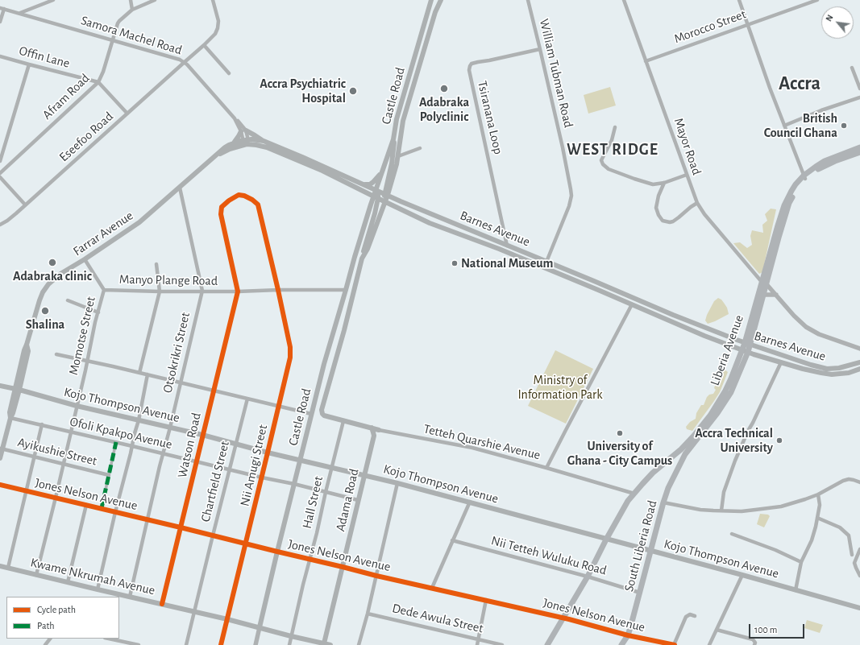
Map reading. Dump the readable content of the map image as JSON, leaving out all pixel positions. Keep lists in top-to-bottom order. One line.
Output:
{"streets":{"main road":["Castle Road","Barnes Avenue","Farrar Avenue","Liberia Avenue","Kojo Thompson Avenue","Tetteh Quarshie Avenue","Adama Road","South Liberia Road","Kwame Nkrumah Avenue"],"street":["Morocco Street","Samora Machel Road","Offin Lane","William Tubman Road","Afram Road","Tsiranana Loop","Eseefoo Road","Mayor Road","Manyo Plange Road","Momotse Street","Otsokrikri Street","Ofoli Kpakpo Avenue","Watson Road","Ayikushie Street","Nii Amugi Street","Chartfield Street","Jones Nelson Avenue","Hall Street","Nii Tetteh Wuluku Road","Dede Awula Street"]},"crossings":[["Morocco Street","Mayor Road"],["Samora Machel Road","Afram Road"],["Samora Machel Road","Eseefoo Road"],["Samora Machel Road","Barnes Avenue"],["Samora Machel Road","Farrar Avenue"],["Offin Lane","Afram Road"],["William Tubman Road","Tsiranana Loop"],["William Tubman Road","Barnes Avenue"],["Castle Road","Barnes Avenue"],["Castle Road","Manyo Plange Road"],["Castle Road","Kojo Thompson Avenue"],["Castle Road","Ofoli Kpakpo Avenue"],["Castle Road","Tetteh Quarshie Avenue"],["Castle Road","Jones Nelson Avenue"],["Castle Road","Kwame Nkrumah Avenue"],["Tsiranana Loop","Barnes Avenue"],["Mayor Road","Liberia Avenue"],["Barnes Avenue","Farrar Avenue"],["Barnes Avenue","Liberia Avenue"],["Farrar Avenue","Manyo Plange Road"],["Farrar Avenue","Otsokrikri Street"],["Farrar Avenue","Kojo Thompson Avenue"],["Farrar Avenue","Ofoli Kpakpo Avenue"],["Farrar Avenue","Ayikushie Street"],["Manyo Plange Road","Momotse Street"],["Manyo Plange Road","Otsokrikri Street"],["Manyo Plange Road","Watson Road"],["Manyo Plange Road","Nii Amugi Street"],["Momotse Street","Kojo Thompson Avenue"],["Momotse Street","Ofoli Kpakpo Avenue"],["Momotse Street","Ayikushie Street"],["Momotse Street","Jones Nelson Avenue"],["Momotse Street","Kwame Nkrumah Avenue"],["Liberia Avenue","Kojo Thompson Avenue"],["Liberia Avenue","Tetteh Quarshie Avenue"],["Liberia Avenue","Jones Nelson Avenue"],["Liberia Avenue","South Liberia Road"],["Liberia Avenue","Nii Tetteh Wuluku Road"],["Otsokrikri Street","Kojo Thompson Avenue"],["Otsokrikri Street","Ofoli Kpakpo Avenue"],["Otsokrikri Street","Jones Nelson Avenue"],["Otsokrikri Street","Kwame Nkrumah Avenue"],["Kojo Thompson Avenue","Watson Road"],["Kojo Thompson Avenue","Nii Amugi Street"],["Kojo Thompson Avenue","Chartfield Street"],["Kojo Thompson Avenue","Adama Road"],["Kojo Thompson Avenue","Hall Street"],["Kojo Thompson Avenue","South Liberia Road"],["Ofoli Kpakpo Avenue","Watson Road"],["Ofoli Kpakpo Avenue","Nii Amugi Street"],["Ofoli Kpakpo Avenue","Chartfield Street"],["Ofoli Kpakpo Avenue","Adama Road"],["Ofoli Kpakpo Avenue","Hall Street"],["Tetteh Quarshie Avenue","Adama Road"],["Tetteh Quarshie Avenue","Hall Street"],["Watson Road","Nii Amugi Street"],["Watson Road","Jones Nelson Avenue"],["Watson Road","Kwame Nkrumah Avenue"],["Nii Amugi Street","Jones Nelson Avenue"],["Nii Amugi Street","Kwame Nkrumah Avenue"],["Chartfield Street","Jones Nelson Avenue"],["Chartfield Street","Kwame Nkrumah Avenue"],["Jones Nelson Avenue","Adama Road"],["Jones Nelson Avenue","Hall Street"],["Jones Nelson Avenue","South Liberia Road"],["Adama Road","Kwame Nkrumah Avenue"],["Hall Street","Kwame Nkrumah Avenue"],["South Liberia Road","Nii Tetteh Wuluku Road"]],"districts":["Accra","WEST RIDGE"],"parks":["Ministry of Information Park"],"places":["Adabraka Polyclinic","Accra Psychiatric Hospital","British Council Ghana","Adabraka clinic","National Museum","Shalina","University of Ghana - City Campus","Accra Technical University"],"legend":["Cycle path","Path"],"scale_bar":"100 m","north":"top left"}
